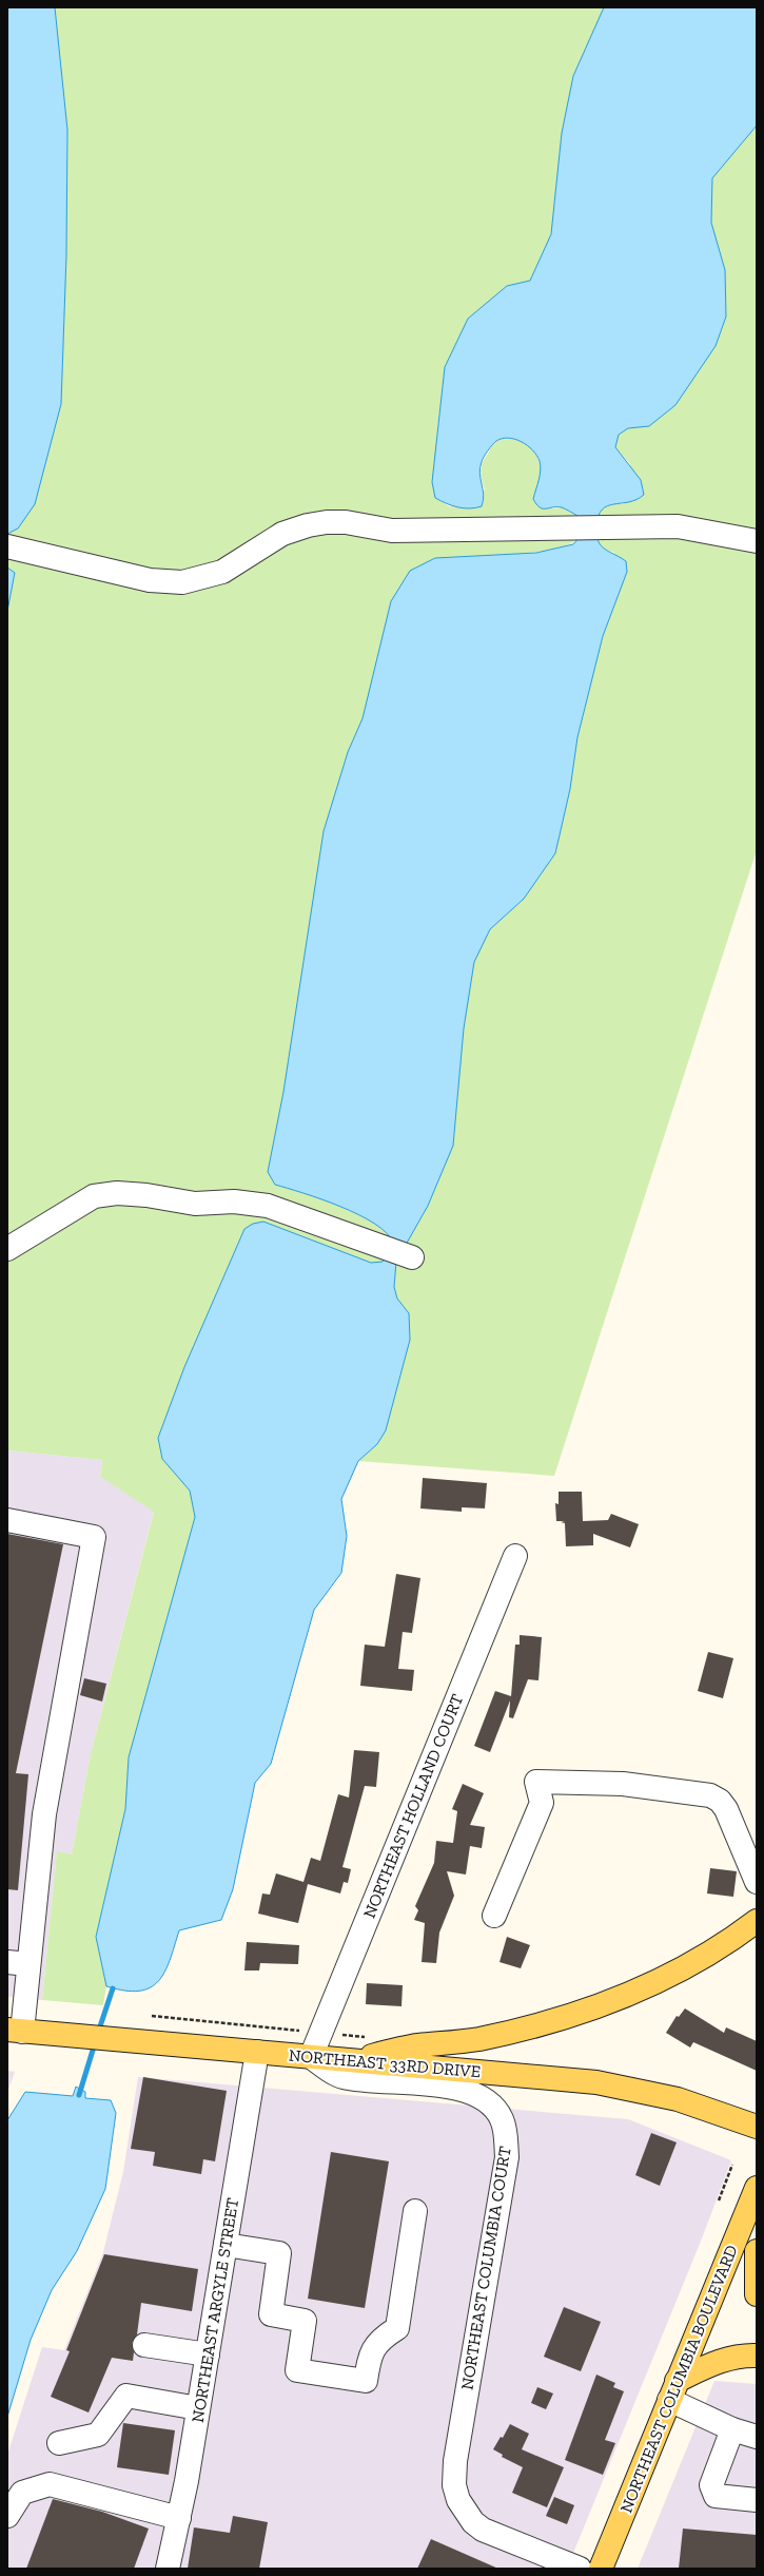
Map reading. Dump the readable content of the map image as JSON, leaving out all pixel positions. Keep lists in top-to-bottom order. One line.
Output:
{"streets":{"main road":["NORTHEAST 33RD DRIVE","NORTHEAST COLUMBIA BOULEVARD"],"street":["NORTHEAST HOLLAND COURT","NORTHEAST COLUMBIA COURT","NORTHEAST ARGYLE STREET"]},"crossings":[["NORTHEAST HOLLAND COURT","NORTHEAST 33RD DRIVE"],["NORTHEAST HOLLAND COURT","NORTHEAST COLUMBIA COURT"],["NORTHEAST 33RD DRIVE","NORTHEAST COLUMBIA COURT"],["NORTHEAST 33RD DRIVE","NORTHEAST ARGYLE STREET"]]}
